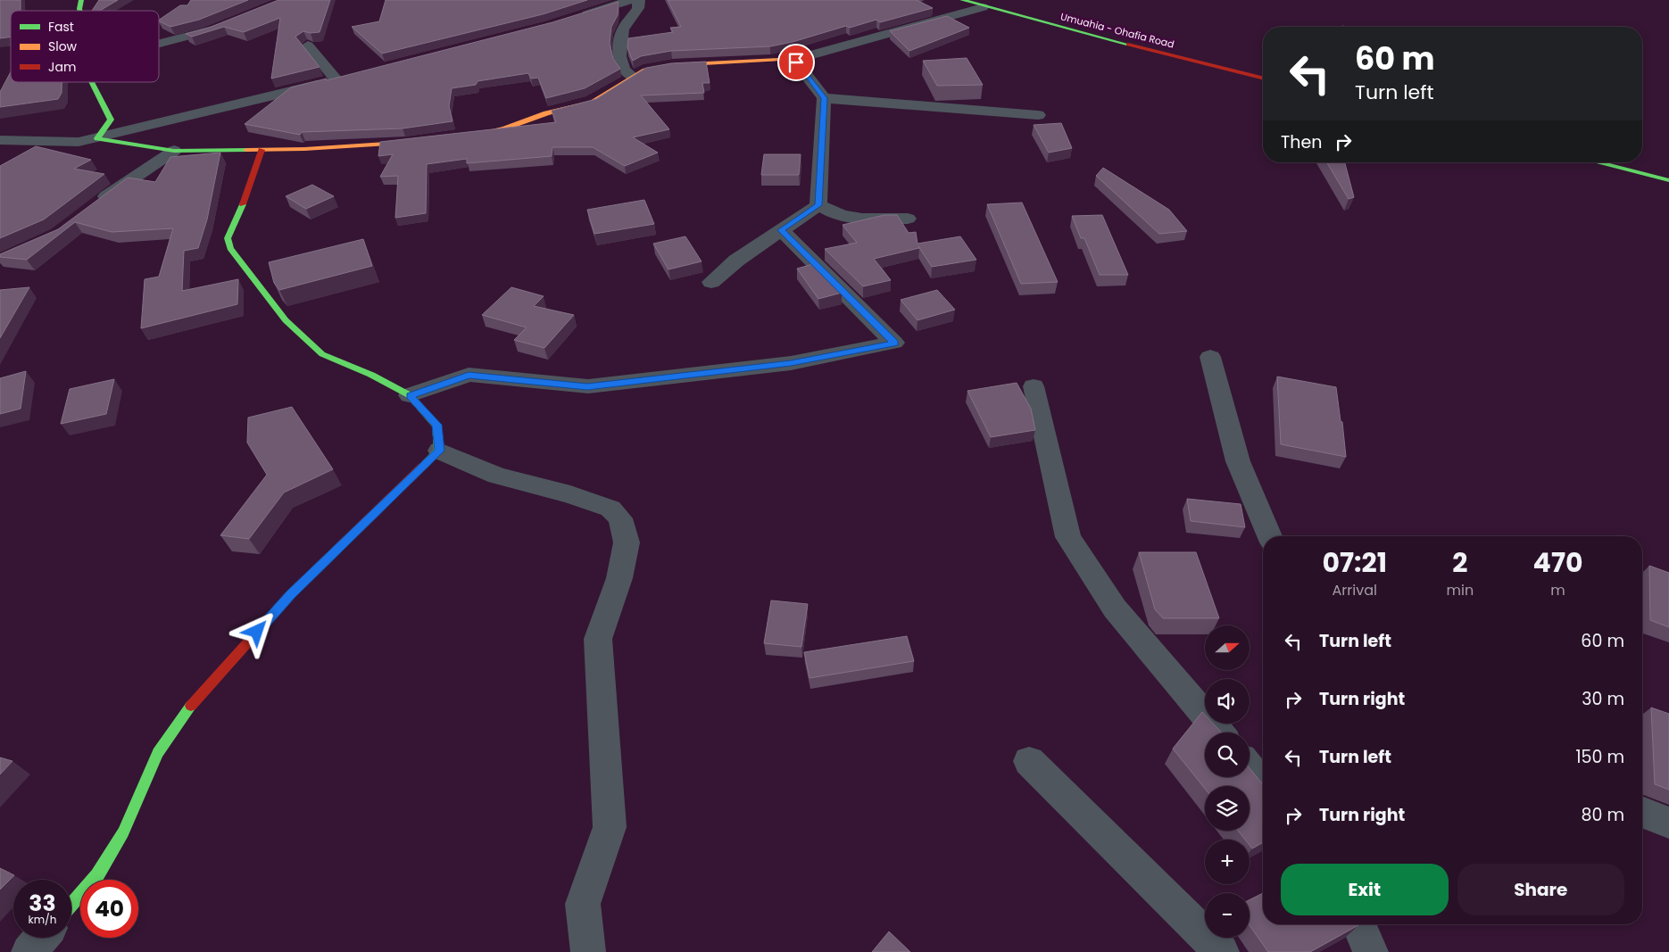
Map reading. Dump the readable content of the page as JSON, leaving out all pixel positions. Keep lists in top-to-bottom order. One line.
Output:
{"streets":{"street":["Umuahia - Ohafia Road"]},"legend":["Fast","Slow","Jam"],"north":"right","page":{"turn":["60 m","Turn left"],"then":"Then","eta":["07:21","Arrival","2","min","470","m"],"list":[{"name":"Turn left","value":"60 m"},{"name":"Turn right","value":"30 m"},{"name":"Turn left","value":"150 m"},{"name":"Turn right","value":"80 m"}],"map_buttons":["+","−"],"buttons":["Exit","Share"],"speed":"33 km/h","limit":"40"}}
